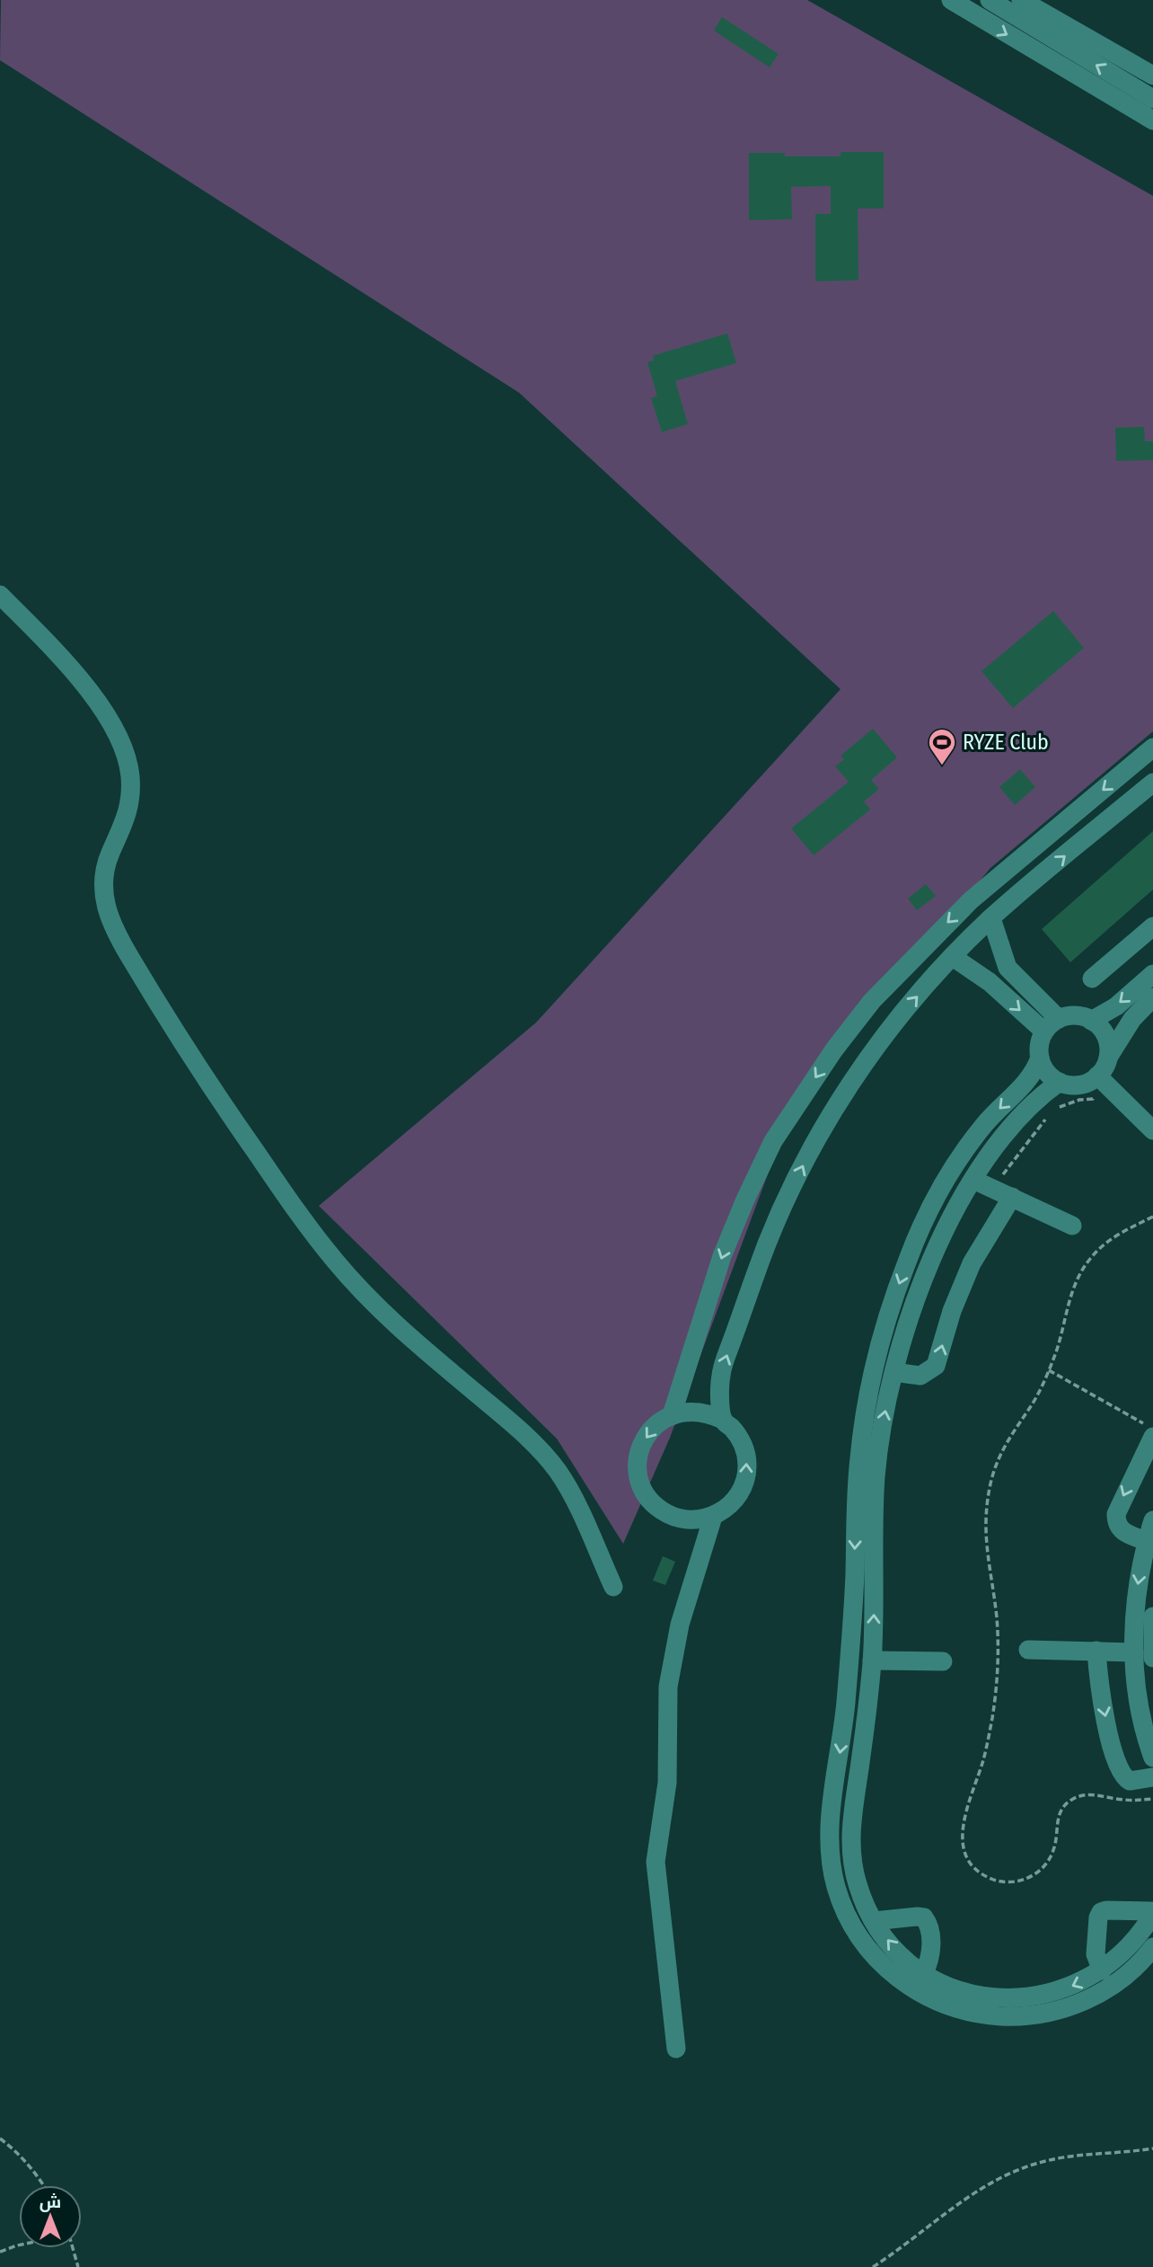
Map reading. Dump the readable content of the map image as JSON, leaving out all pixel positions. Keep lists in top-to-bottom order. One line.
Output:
{"places":{"sports":["RYZE Club"]},"north":"top"}
